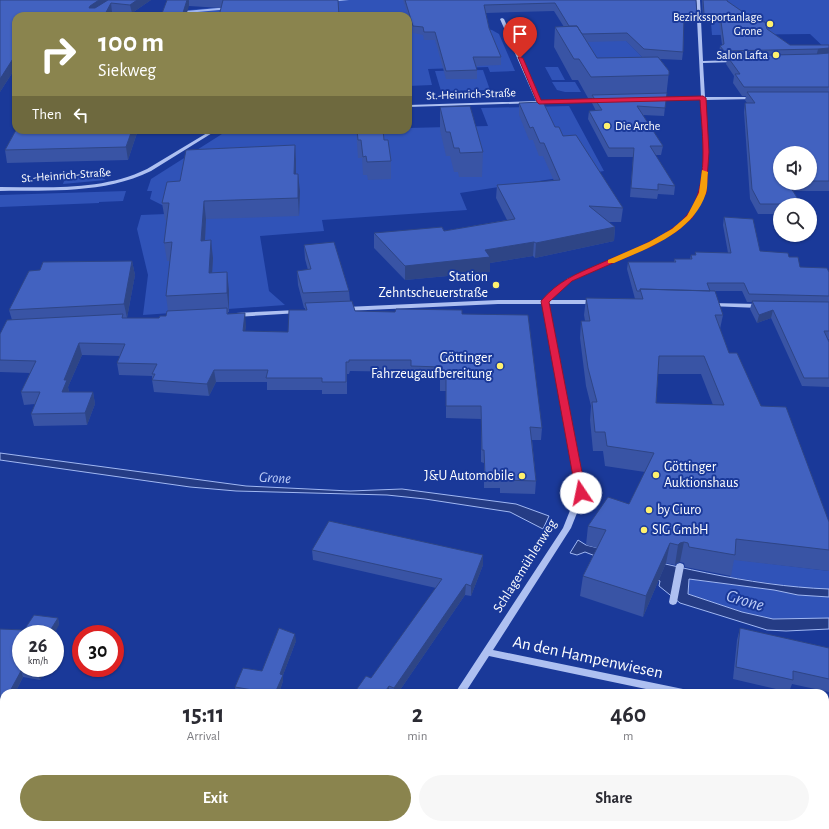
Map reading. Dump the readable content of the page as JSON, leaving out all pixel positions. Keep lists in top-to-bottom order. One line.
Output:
{"streets":{"street":["St.-Heinrich-Straße","Schlagemühlenweg","An den Hampenwiesen"]},"crossings":[["Schlagemühlenweg","An den Hampenwiesen"]],"water":["Grone"],"places":["Bezirkssportanlage Grone","Salon Lafta","Die Arche","Station Zehntscheuerstraße","Göttinger Fahrzeugaufbereitung","Göttinger Auktionshaus","J&U Automobile","by Ciuro","SIG GmbH"],"page":{"turn":["100 m","Siekweg"],"then":"Then","speed":"26 km/h","limit":"30","eta":["15:11","Arrival","2","min","460","m"],"buttons":["Exit","Share"]}}
